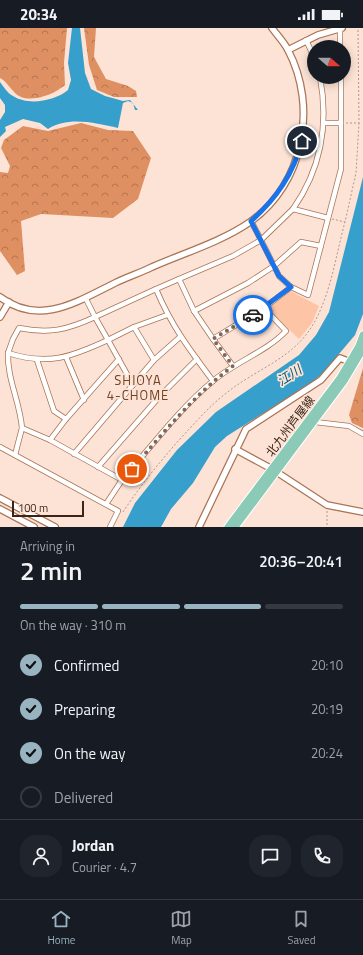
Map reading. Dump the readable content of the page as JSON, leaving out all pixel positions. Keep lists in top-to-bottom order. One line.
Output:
{"streets":{"main road":["北九州芦屋線"]},"districts":["SHIOYA 4-CHOME"],"water":["江川"],"scale_bar":"100 m","north":"right","page":{"status":"20:34","scale":"100 m","heading":["2 min","Arriving in","20:36–20:41"],"panel":["Jordan","Courier · 4.7"],"bar":"On the way · 310 m","list":[["Confirmed","20:10"],["Preparing","20:19"],["On the way","20:24"],"Delivered"],"tabs":["Home","Map","Saved"]}}
